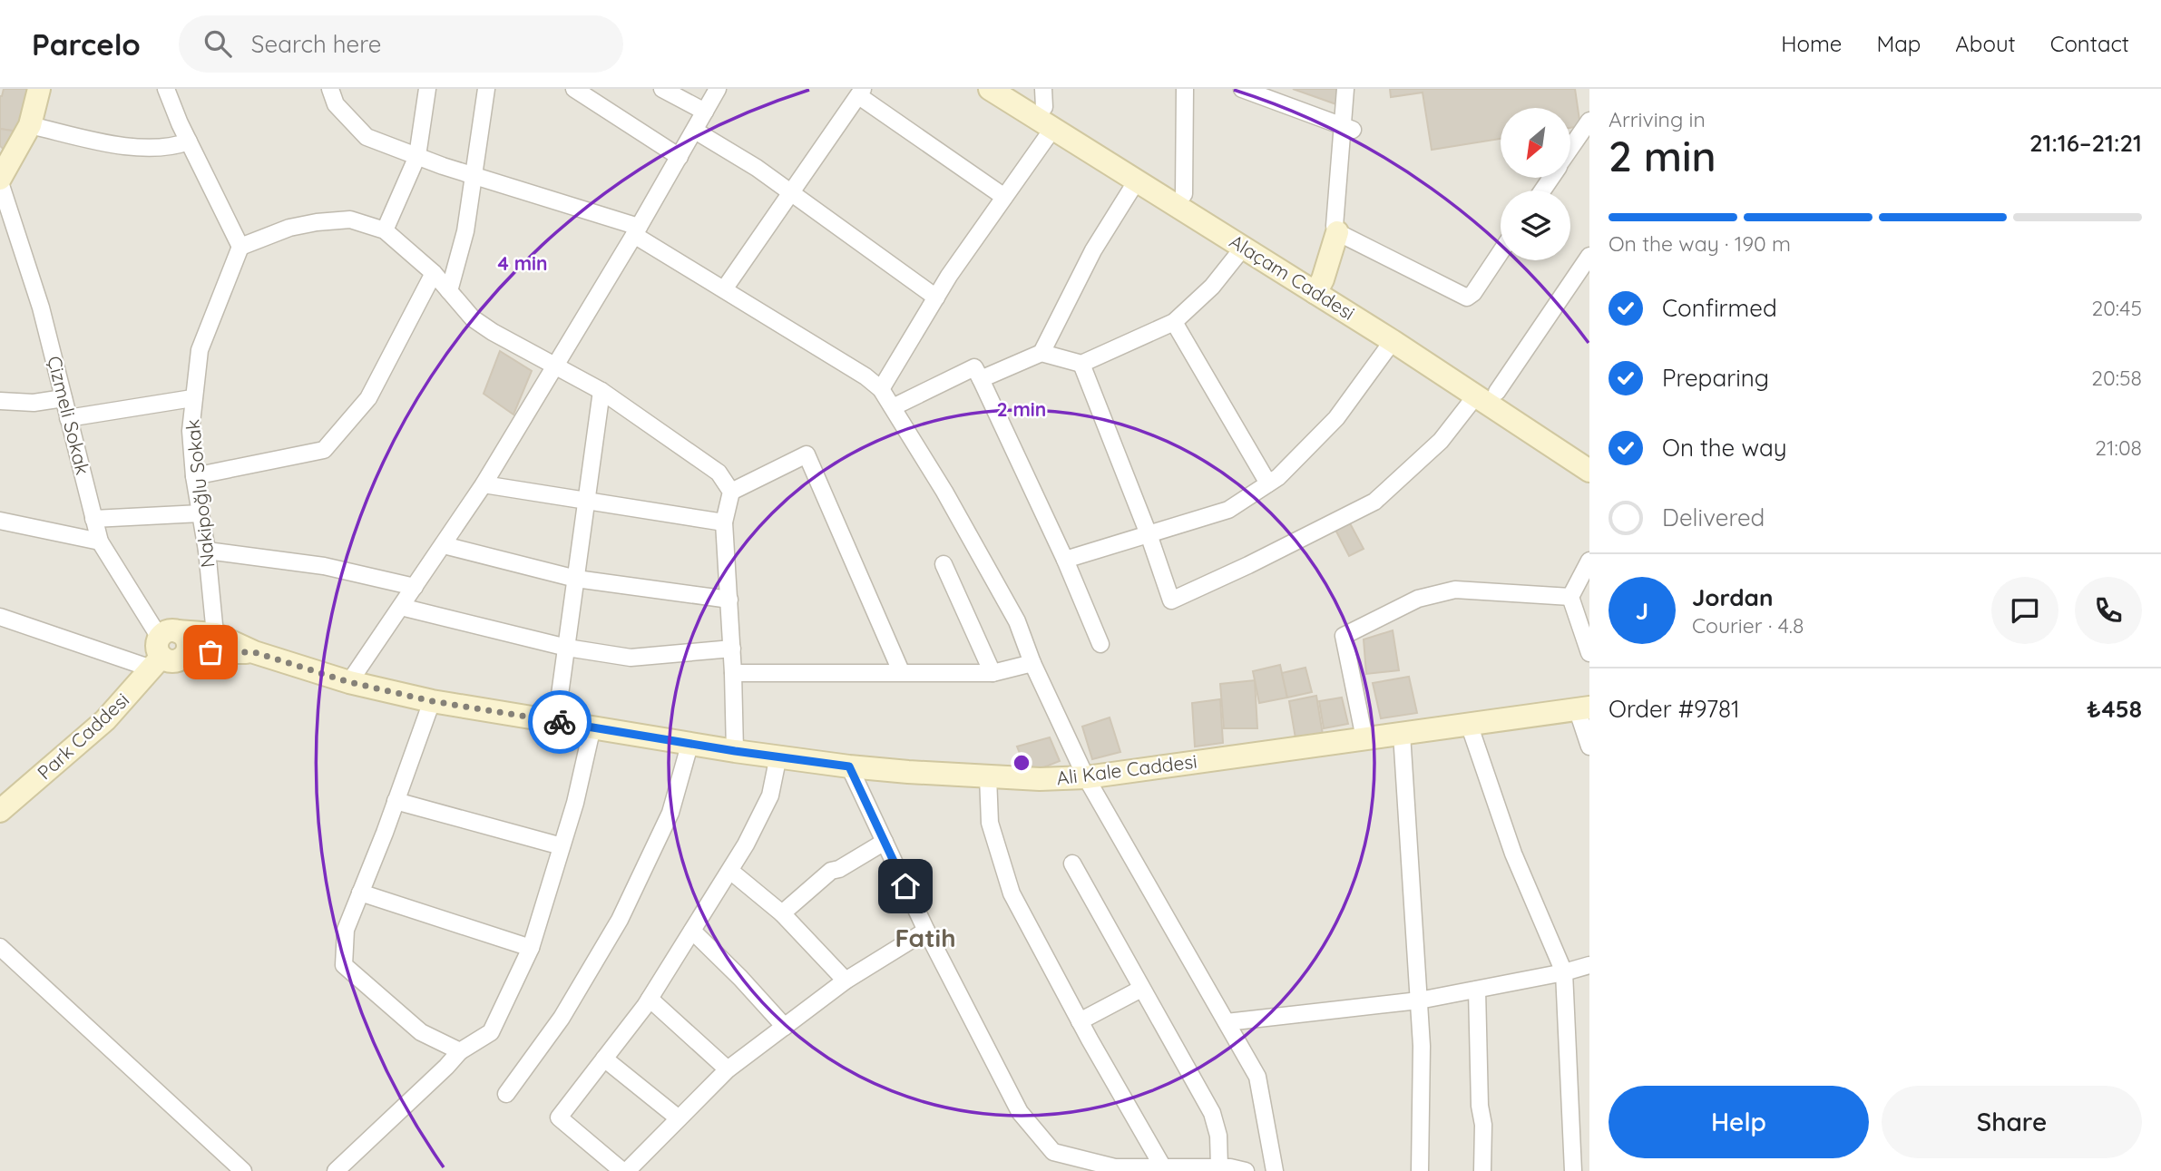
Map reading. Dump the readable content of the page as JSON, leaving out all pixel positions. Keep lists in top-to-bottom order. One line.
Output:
{"streets":{"main road":["Alaçam Caddesi","Park Caddesi","Ali Kale Caddesi"],"street":["Çizmeli Sokak","Nakipoğlu Sokak"]},"crossings":[["Çizmeli Sokak","Park Caddesi"],["Çizmeli Sokak","Ali Kale Caddesi"],["Nakipoğlu Sokak","Ali Kale Caddesi"],["Park Caddesi","Ali Kale Caddesi"]],"districts":["Fatih"],"north":"bottom left","page":{"header":"Parcelo","search":"Search here","nav":["Home","Map","About","Contact"],"heading":["2 min","Arriving in","21:16–21:21"],"panel":["Jordan","Courier · 4.8","Order #9781","₺458"],"bar":"On the way · 190 m","list":[["Confirmed","20:45"],["Preparing","20:58"],["On the way","21:08"],"Delivered"],"round":"J","buttons":["Help","Share"]},"rings":["4 min","2 min"]}
